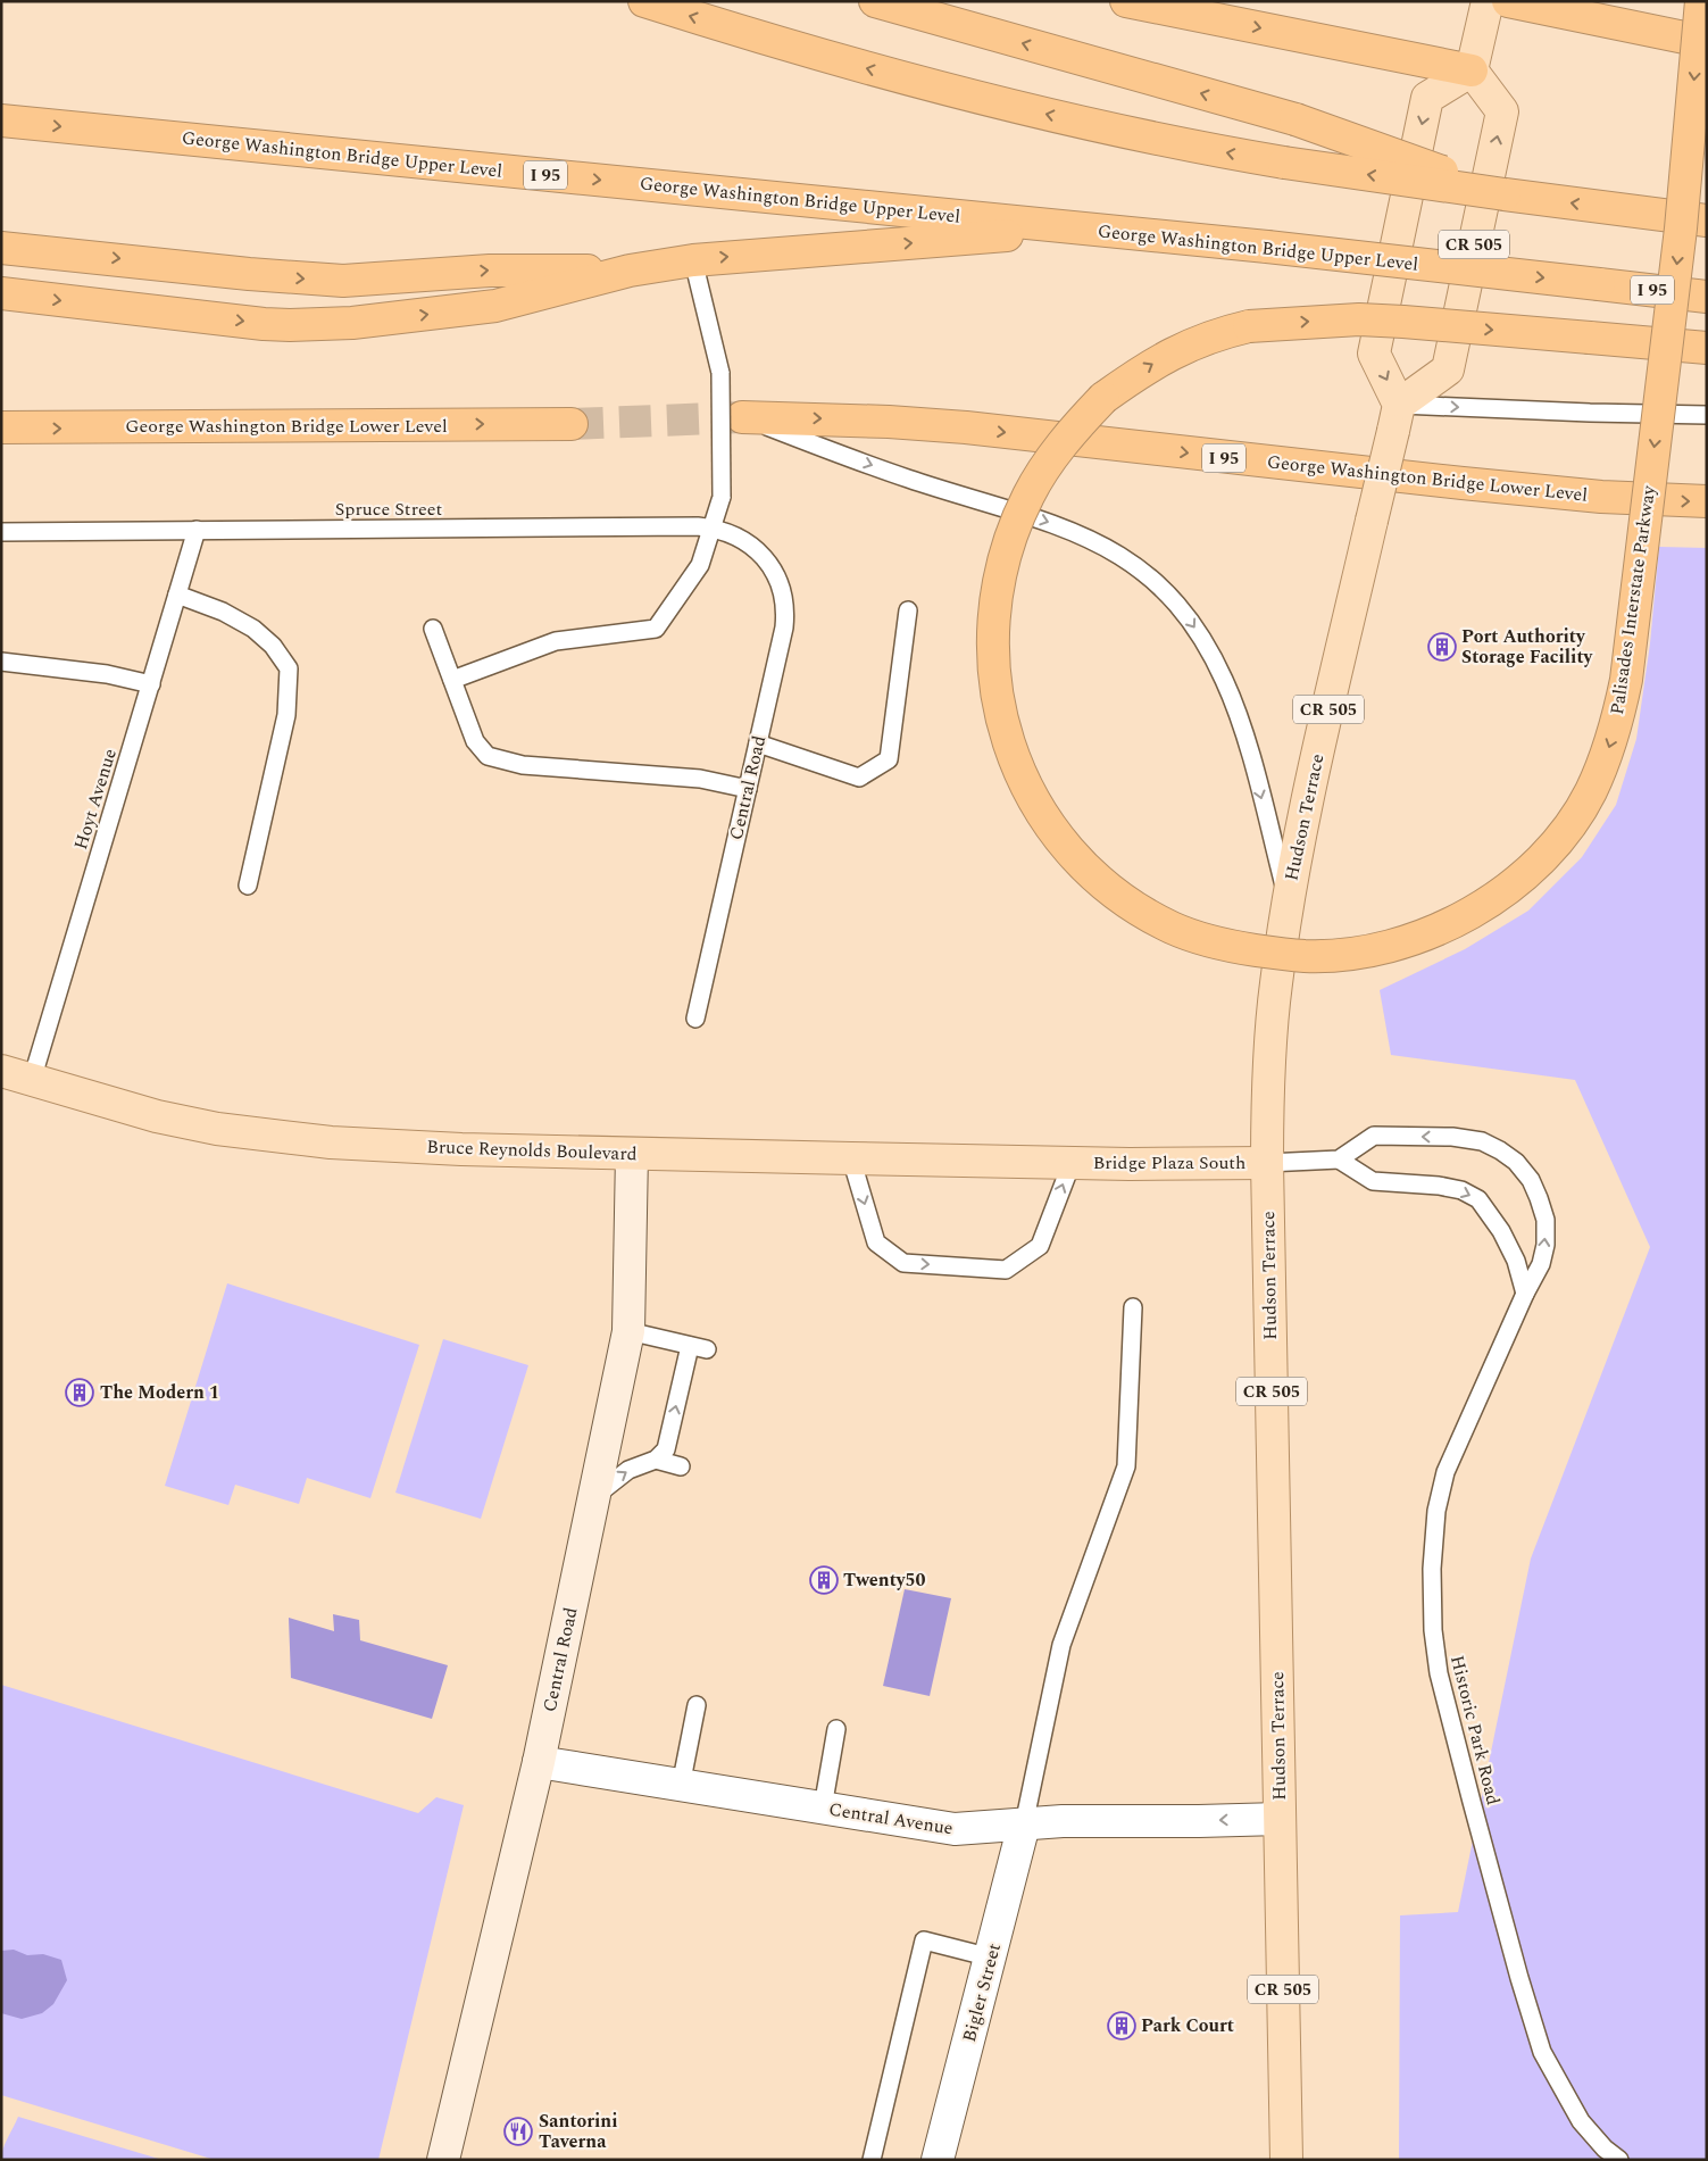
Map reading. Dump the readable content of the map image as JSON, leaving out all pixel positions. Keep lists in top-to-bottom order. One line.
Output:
{"streets":{"highway":["George Washington Bridge Upper Level","I 95","George Washington Bridge Lower Level","Palisades Interstate Parkway"],"main road":["CR 505","Central Road","Hudson Terrace","Bruce Reynolds Boulevard","Bridge Plaza South"],"street":["Central Avenue","Bigler Street"],"lane":["Spruce Street","Hoyt Avenue","Historic Park Road"]},"crossings":[["CR 505","Hudson Terrace"],["Spruce Street","Central Road"],["Spruce Street","Hoyt Avenue"],["Central Road","Bruce Reynolds Boulevard"],["Central Road","Central Avenue"],["Hoyt Avenue","Bruce Reynolds Boulevard"],["Hudson Terrace","Bridge Plaza South"],["Hudson Terrace","Central Avenue"],["Bruce Reynolds Boulevard","Bridge Plaza South"],["Central Avenue","Bigler Street"]],"places":{"building":["Port Authority Storage Facility","The Modern 1","Twenty50","Park Court"],"restaurant":["Santorini Taverna"]}}
